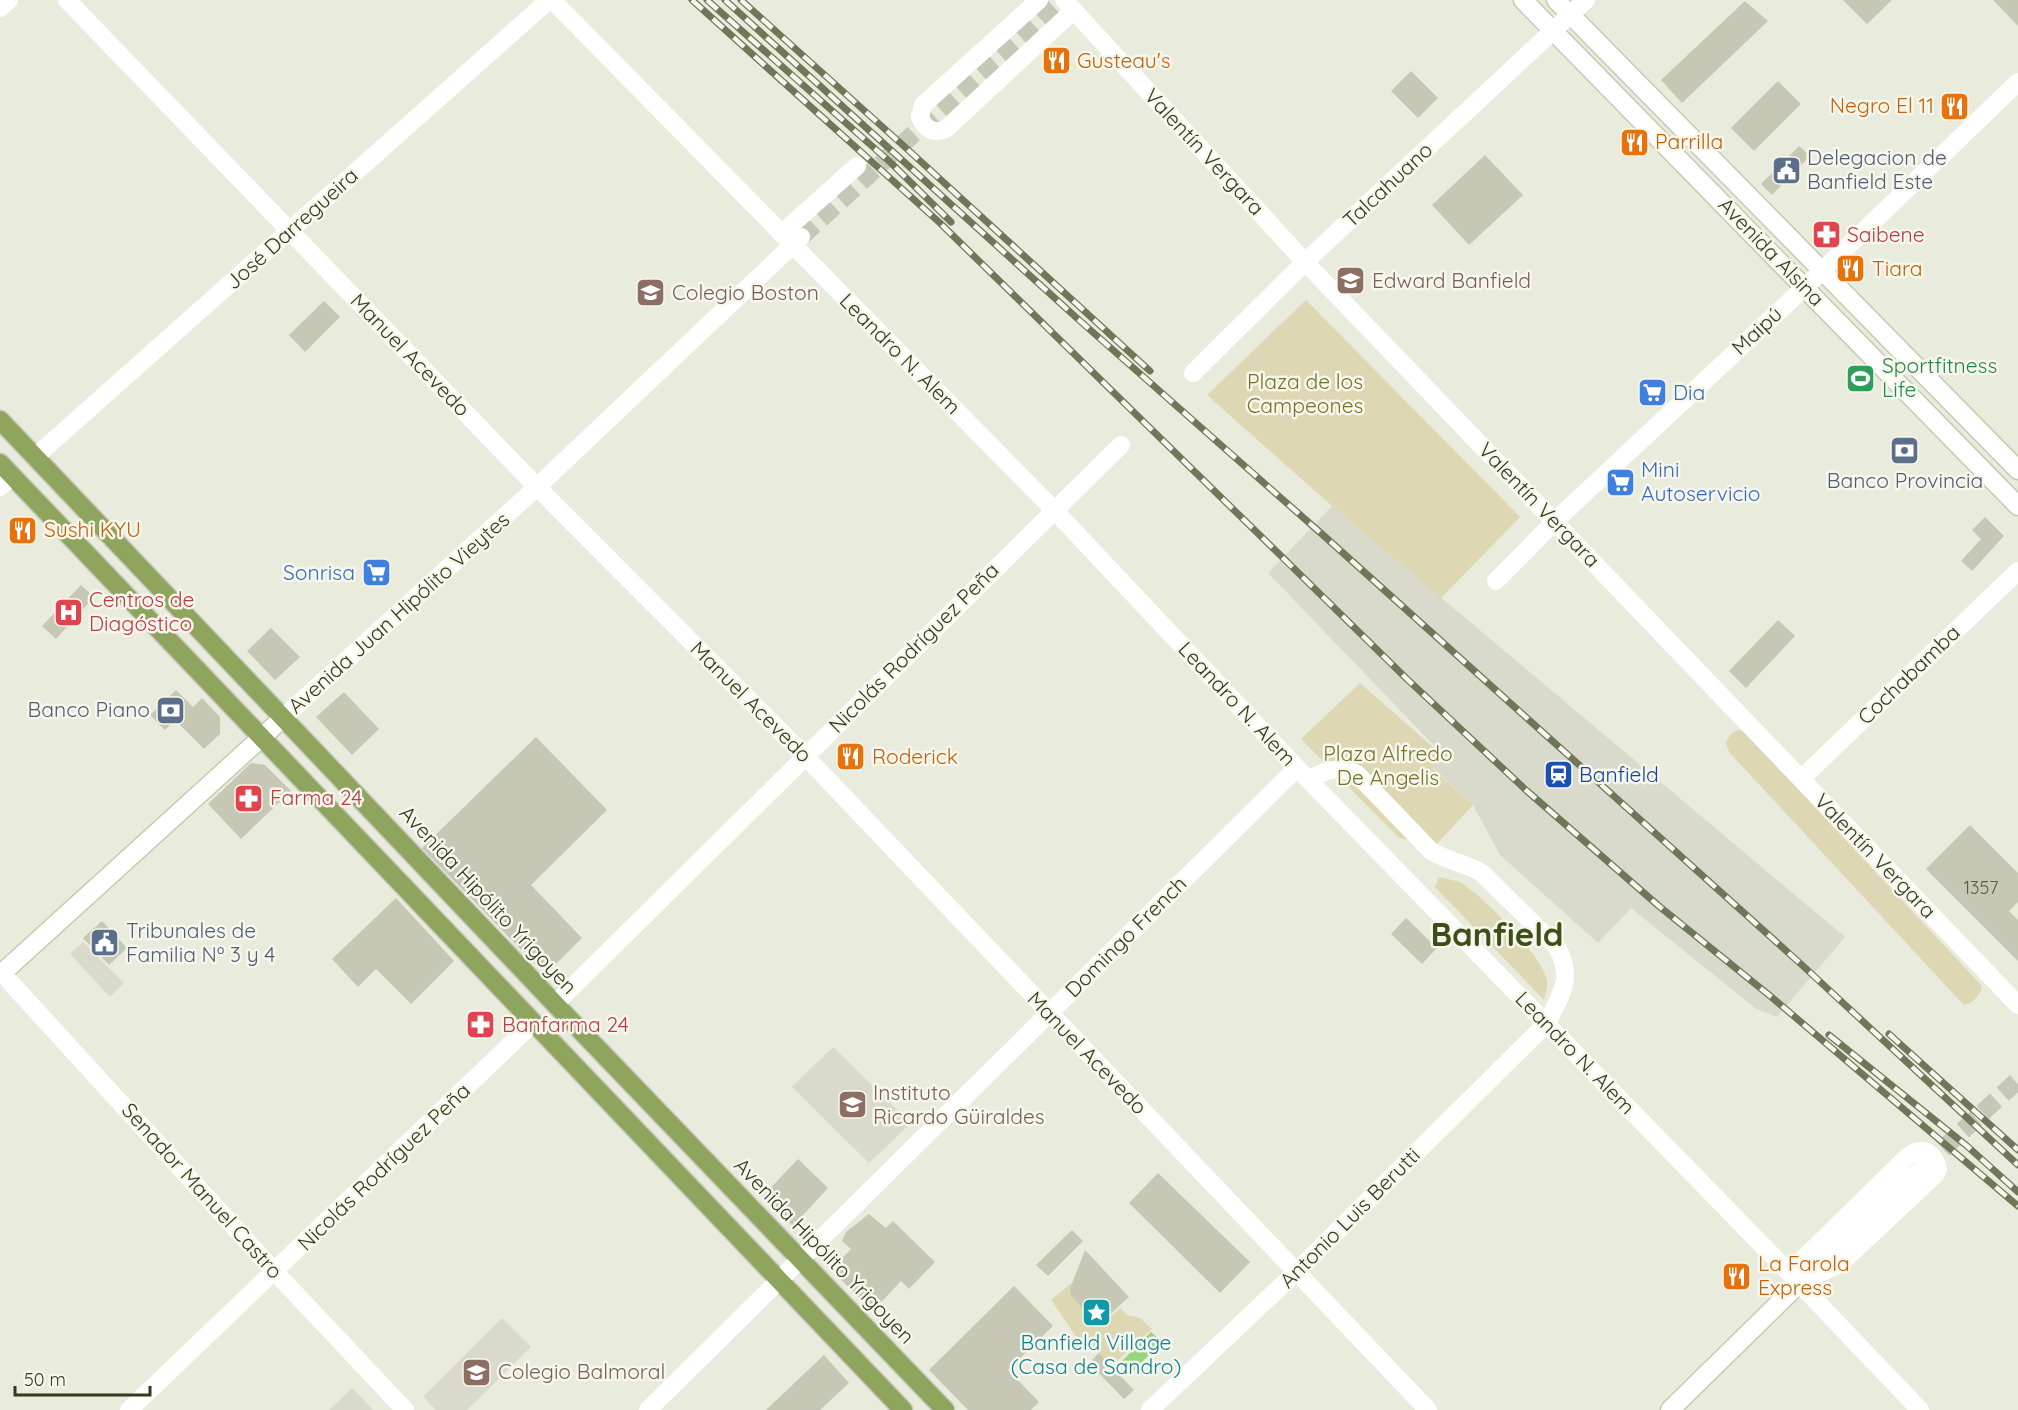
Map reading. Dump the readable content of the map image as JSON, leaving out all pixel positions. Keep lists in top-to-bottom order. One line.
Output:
{"streets":{"main road":["Avenida Hipólito Yrigoyen"],"street":["Valentín Vergara","Talcahuano","José Darregueira","Avenida Alsina","Maipú","Leandro N. Alem","Manuel Acevedo","Avenida Juan Hipólito Vieytes","Nicolás Rodríguez Peña","Cochabamba","Domingo French","Senador Manuel Castro","Antonio Luis Berutti"]},"crossings":[["Valentín Vergara","Talcahuano"],["Valentín Vergara","Maipú"],["Valentín Vergara","Cochabamba"],["Talcahuano","Avenida Alsina"],["José Darregueira","Leandro N. Alem"],["José Darregueira","Manuel Acevedo"],["José Darregueira","Avenida Hipólito Yrigoyen"],["Avenida Alsina","Maipú"],["Leandro N. Alem","Avenida Juan Hipólito Vieytes"],["Leandro N. Alem","Nicolás Rodríguez Peña"],["Leandro N. Alem","Domingo French"],["Leandro N. Alem","Antonio Luis Berutti"],["Manuel Acevedo","Avenida Juan Hipólito Vieytes"],["Manuel Acevedo","Nicolás Rodríguez Peña"],["Manuel Acevedo","Domingo French"],["Manuel Acevedo","Antonio Luis Berutti"],["Avenida Juan Hipólito Vieytes","Avenida Hipólito Yrigoyen"],["Avenida Juan Hipólito Vieytes","Senador Manuel Castro"],["Nicolás Rodríguez Peña","Avenida Hipólito Yrigoyen"],["Nicolás Rodríguez Peña","Senador Manuel Castro"],["Avenida Hipólito Yrigoyen","Domingo French"],["Domingo French","Antonio Luis Berutti"]],"districts":["Banfield"],"parks":["Plaza de los Campeones","Plaza Alfredo De Angelis"],"places":{"restaurant":["Gusteau's","Negro El 11","Parrilla","Tiara","Sushi KYU","Roderick","La Farola Express"],"public building":["Delegacion de Banfield Este","Tribunales de Familia Nº 3 y 4"],"pharmacy":["Saibene","Farma 24","Banfarma 24"],"school or university":["Edward Banfield","Colegio Boston","Instituto Ricardo Güiraldes","Colegio Balmoral"],"sports":["Sportfitness Life"],"supermarket":["Dia","Mini Autoservicio","Sonrisa"],"bank":["Banco Provincia","Banco Piano"],"hospital":["Centros de Diagóstico"],"station":["Banfield"],"place":["Banfield Village (Casa de Sandro)"]},"house_numbers":["1357"],"scale_bar":"50 m"}
